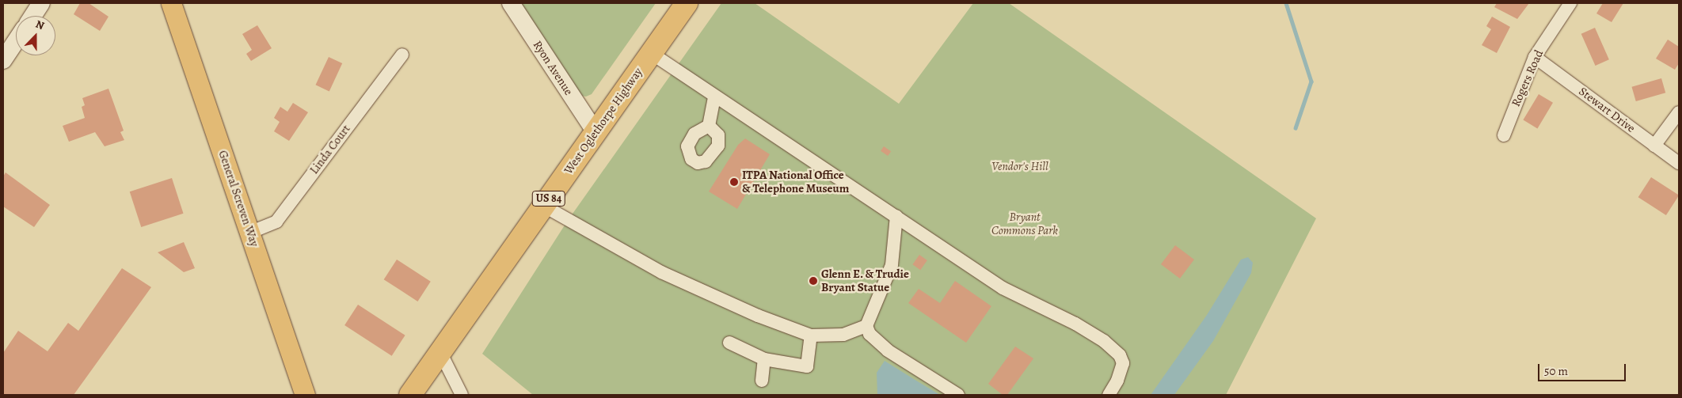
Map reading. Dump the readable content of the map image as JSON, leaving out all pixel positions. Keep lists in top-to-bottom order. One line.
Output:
{"streets":{"highway":["West Oglethorpe Highway","US 84"],"main road":["General Screven Way"],"street":["Ryon Avenue","Rogers Road","Stewart Drive","Linda Court"]},"crossings":[["Ryon Avenue","West Oglethorpe Highway"],["Rogers Road","Stewart Drive"],["Linda Court","General Screven Way"]],"parks":["Vendor's Hill","Bryant Commons Park"],"places":["ITPA National Office & Telephone Museum","Glenn E. & Trudie Bryant Statue"],"scale_bar":"50 m","north":"top"}
